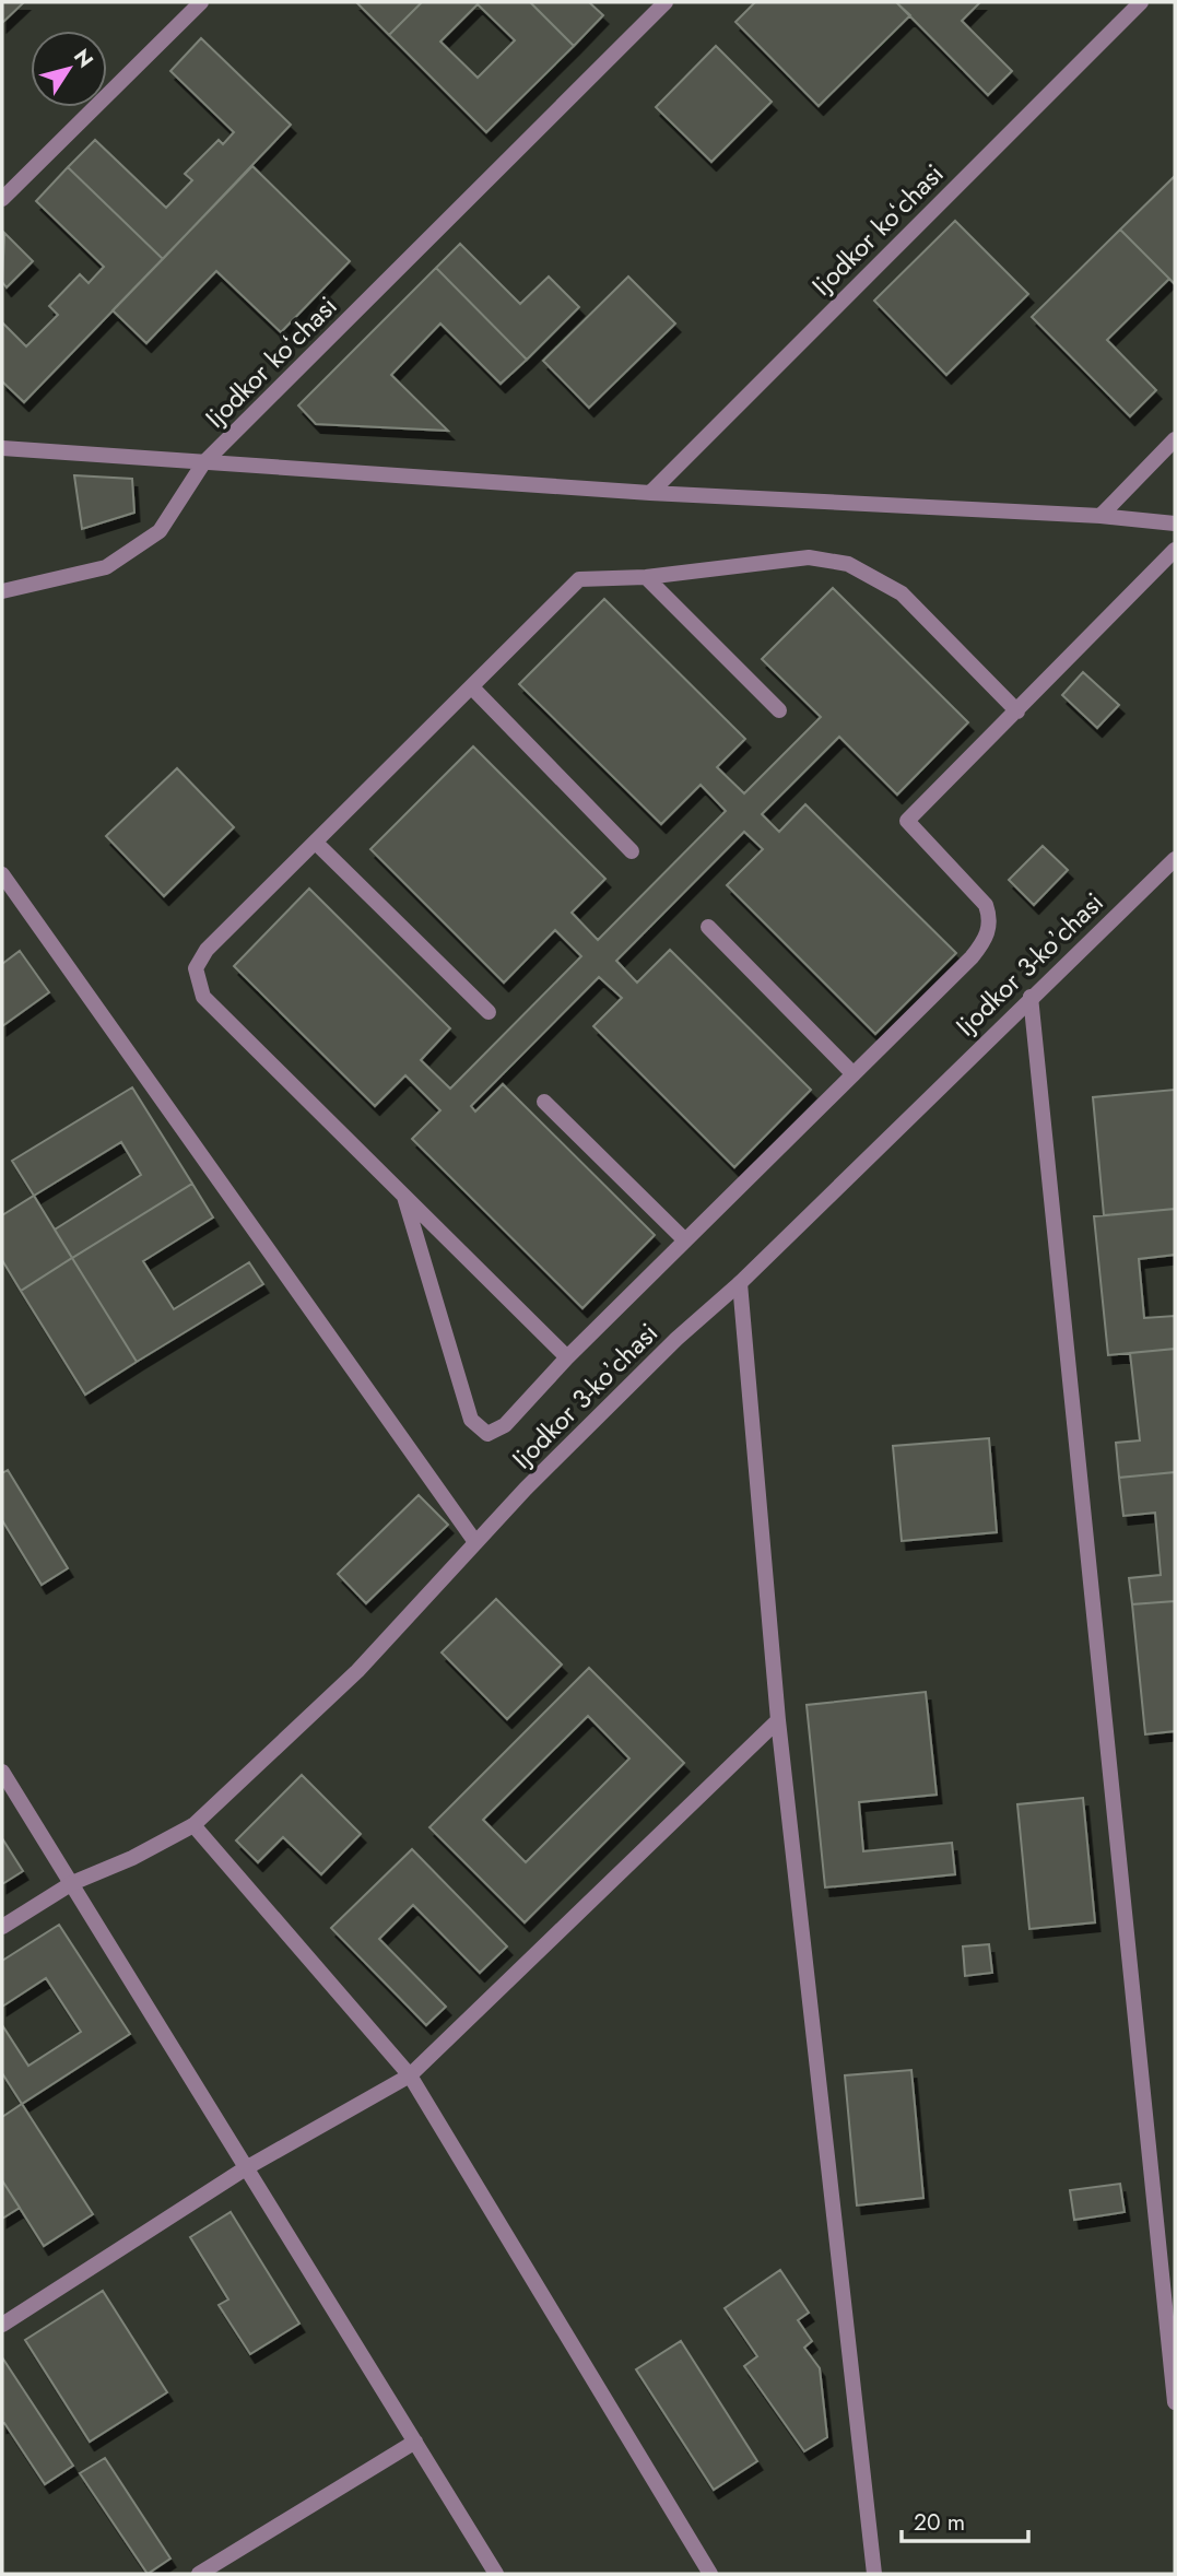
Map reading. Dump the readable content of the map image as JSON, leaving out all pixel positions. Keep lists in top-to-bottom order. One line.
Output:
{"streets":{"street":["Ijodkor koʻchasi","Ijodkor 3-koʼchasi"]},"scale_bar":"20 m","north":"top right"}
